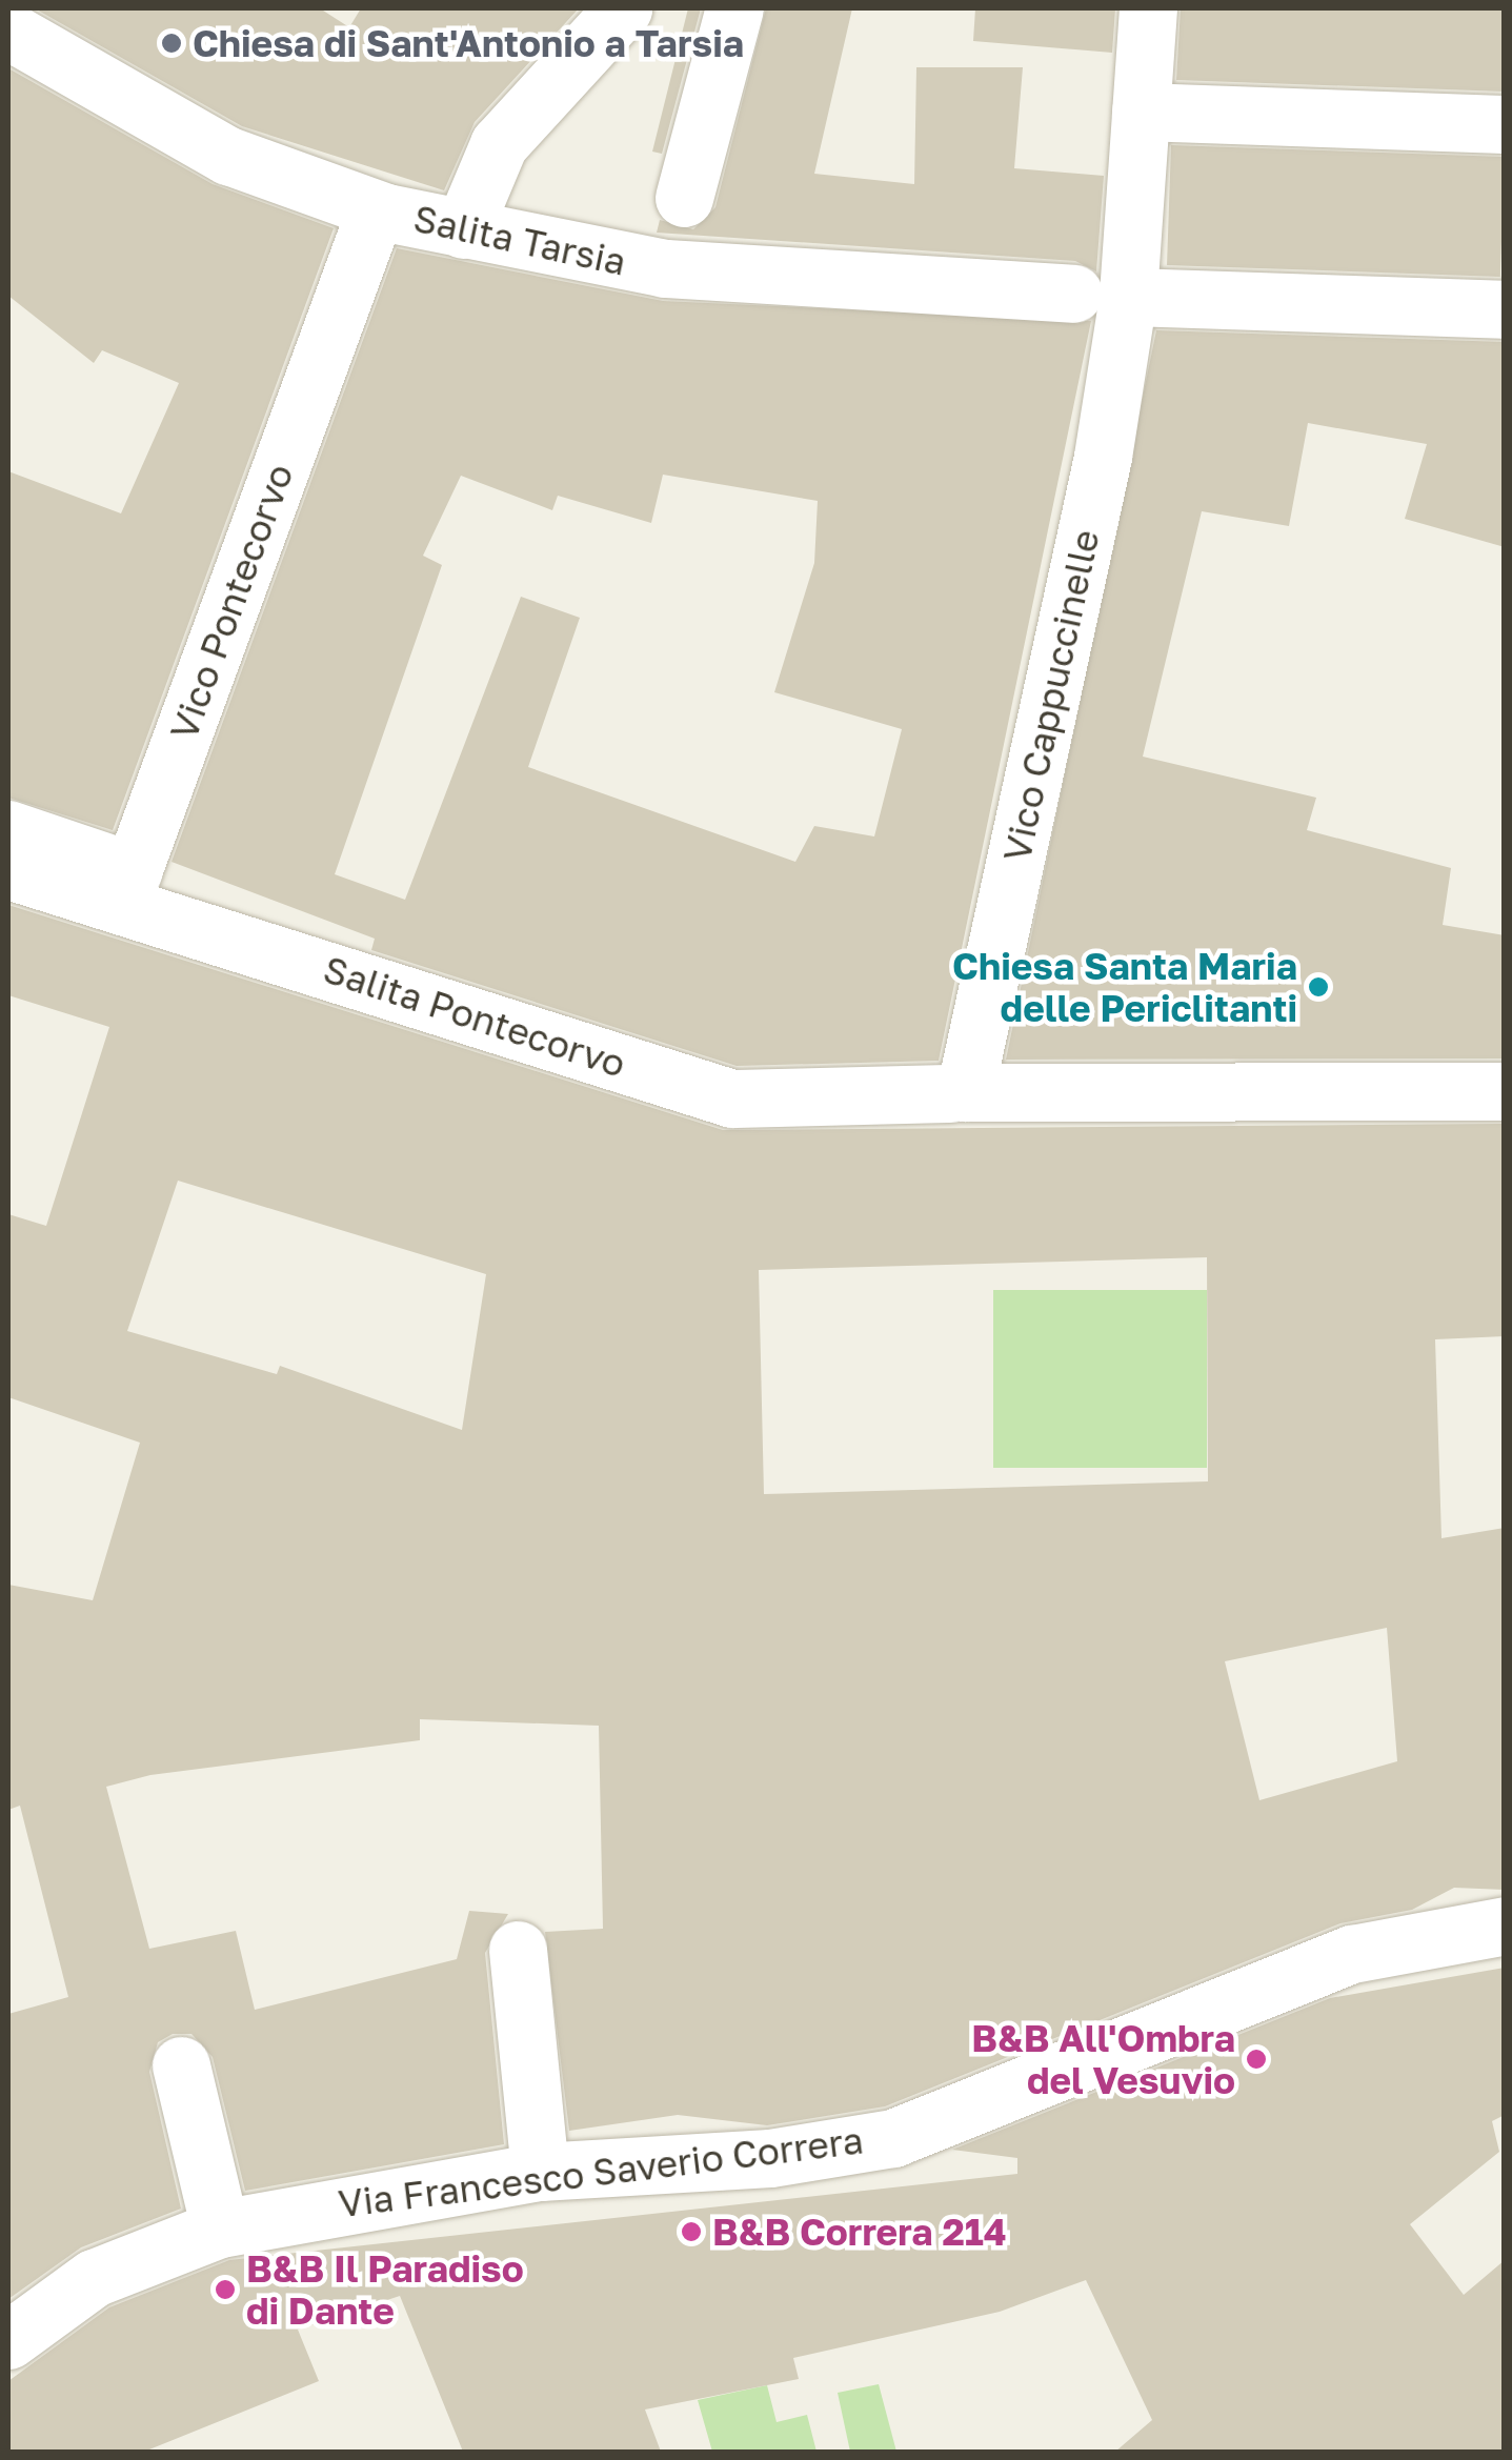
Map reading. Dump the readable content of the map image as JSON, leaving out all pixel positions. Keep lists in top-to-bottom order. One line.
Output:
{"streets":{"street":["Salita Tarsia","Vico Pontecorvo","Vico Cappuccinelle","Salita Pontecorvo","Via Francesco Saverio Correra"]},"crossings":[["Salita Tarsia","Vico Pontecorvo"],["Salita Tarsia","Vico Cappuccinelle"],["Vico Cappuccinelle","Salita Pontecorvo"]],"places":["Chiesa di Sant'Antonio a Tarsia","Chiesa Santa Maria delle Periclitanti","B&B All'Ombra del Vesuvio","B&B Correra 214","B&B Il Paradiso di Dante"]}
